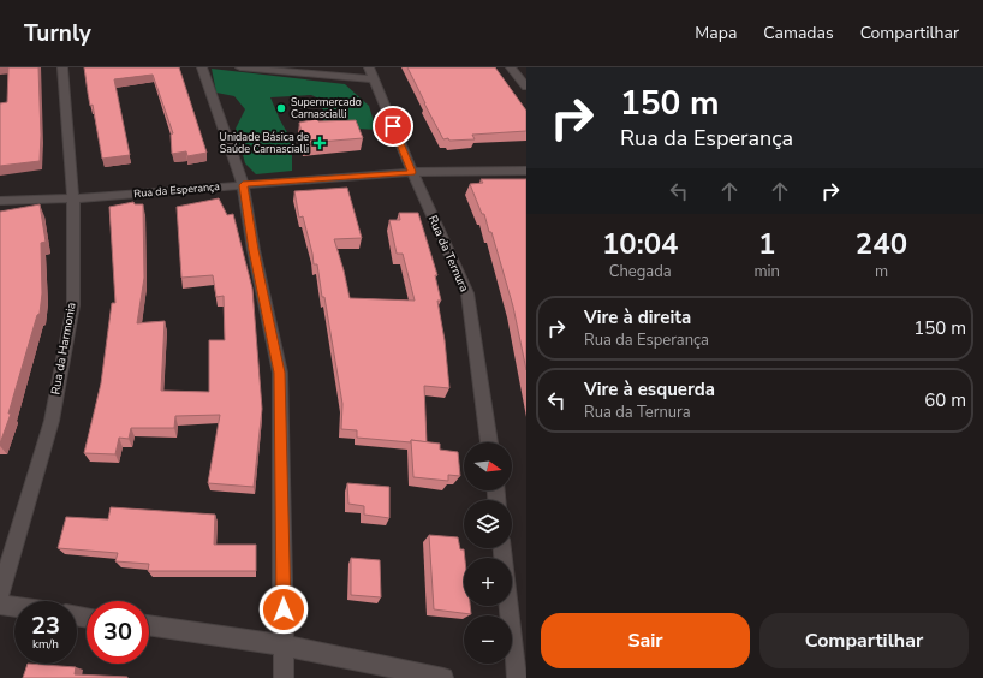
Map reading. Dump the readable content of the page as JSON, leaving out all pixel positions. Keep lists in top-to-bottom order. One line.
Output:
{"streets":{"street":["Rua da Esperança","Rua da Ternura","Rua da Harmonia"]},"crossings":[["Rua da Esperança","Rua da Ternura"],["Rua da Esperança","Rua da Harmonia"]],"places":{"other":["Supermercado Carnascialli"],"health":["Unidade Básica de Saúde Carnascialli"]},"north":"right","page":{"header":"Turnly","nav":["Mapa","Camadas","Compartilhar"],"turn":["150 m","Rua da Esperança"],"eta":["10:04","Chegada","1","min","240","m"],"list":[{"name":"Vire à direita","note":"Rua da Esperança","value":"150 m"},{"name":"Vire à esquerda","note":"Rua da Ternura","value":"60 m"}],"map_buttons":["+","−"],"speed":"23 km/h","limit":"30","buttons":["Sair","Compartilhar"]}}
